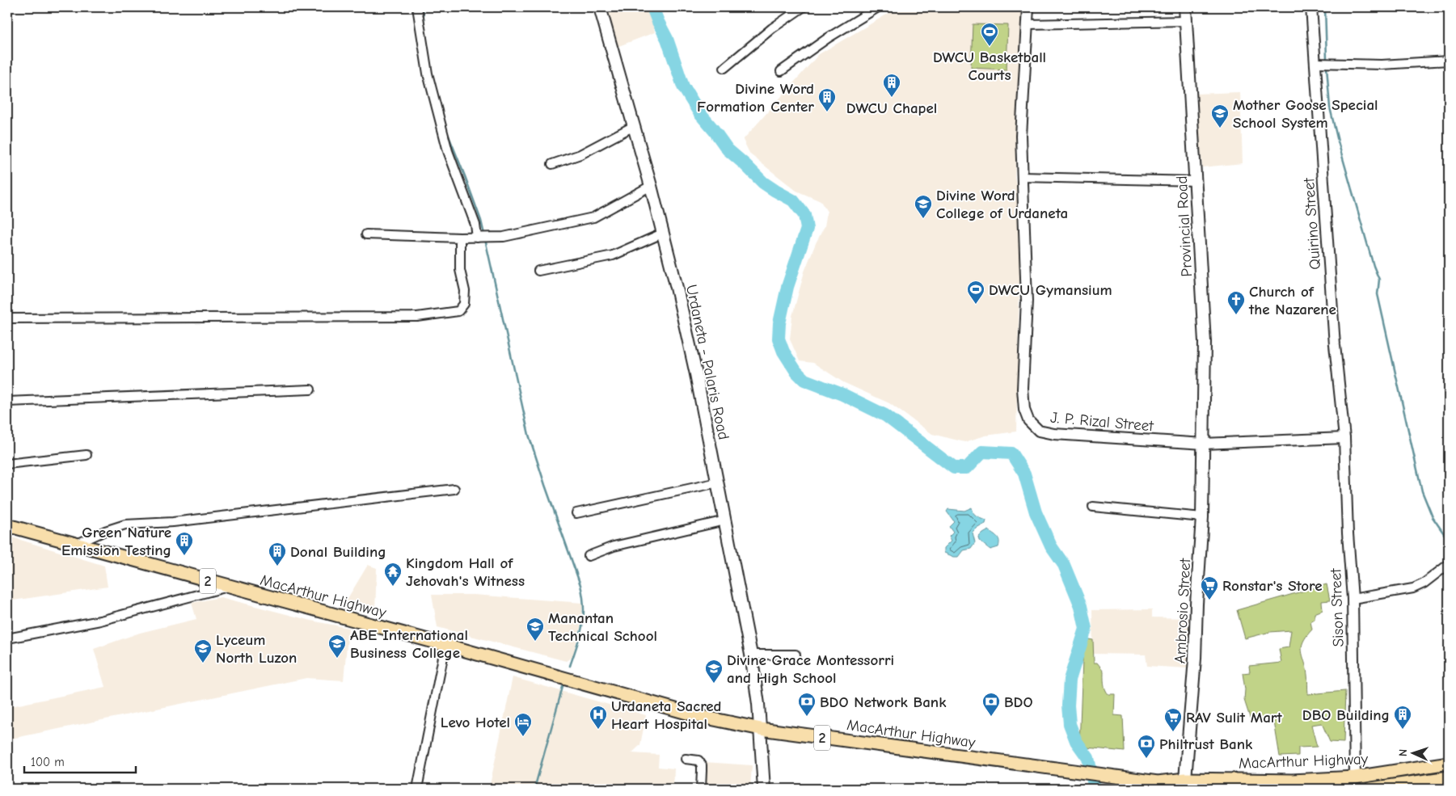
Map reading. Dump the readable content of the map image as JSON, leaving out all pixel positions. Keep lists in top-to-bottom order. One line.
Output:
{"streets":{"main road":["Provincial Road","Urdaneta - Palaris Road","2","MacArthur Highway","Ambrosio Street"],"street":["Quirino Street","J. P. Rizal Street","Sison Street"]},"crossings":[["Quirino Street","J. P. Rizal Street"],["Quirino Street","Sison Street"],["Provincial Road","J. P. Rizal Street"],["Provincial Road","Ambrosio Street"],["Urdaneta - Palaris Road","MacArthur Highway"],["J. P. Rizal Street","Sison Street"],["J. P. Rizal Street","Ambrosio Street"],["MacArthur Highway","Sison Street"],["MacArthur Highway","Ambrosio Street"]],"places":{"sports":["DWCU Basketball Courts","DWCU Gymansium"],"building":["DWCU Chapel","Divine Word Formation Center","Green Nature Emission Testing","Donal Building","DBO Building"],"school or university":["Mother Goose Special School System","Divine Word College of Urdaneta","Manantan Technical School","ABE International Business College","Lyceum North Luzon","Divine Grace Montessorri and High School"],"church":["Church of the Nazarene"],"temple":["Kingdom Hall of Jehovah's Witness"],"supermarket":["Ronstar's Store","RAV Sulit Mart"],"bank":["BDO Network Bank","BDO","Philtrust Bank"],"hospital":["Urdaneta Sacred Heart Hospital"],"hotel":["Levo Hotel"]},"scale_bar":"100 m","north":"left"}
